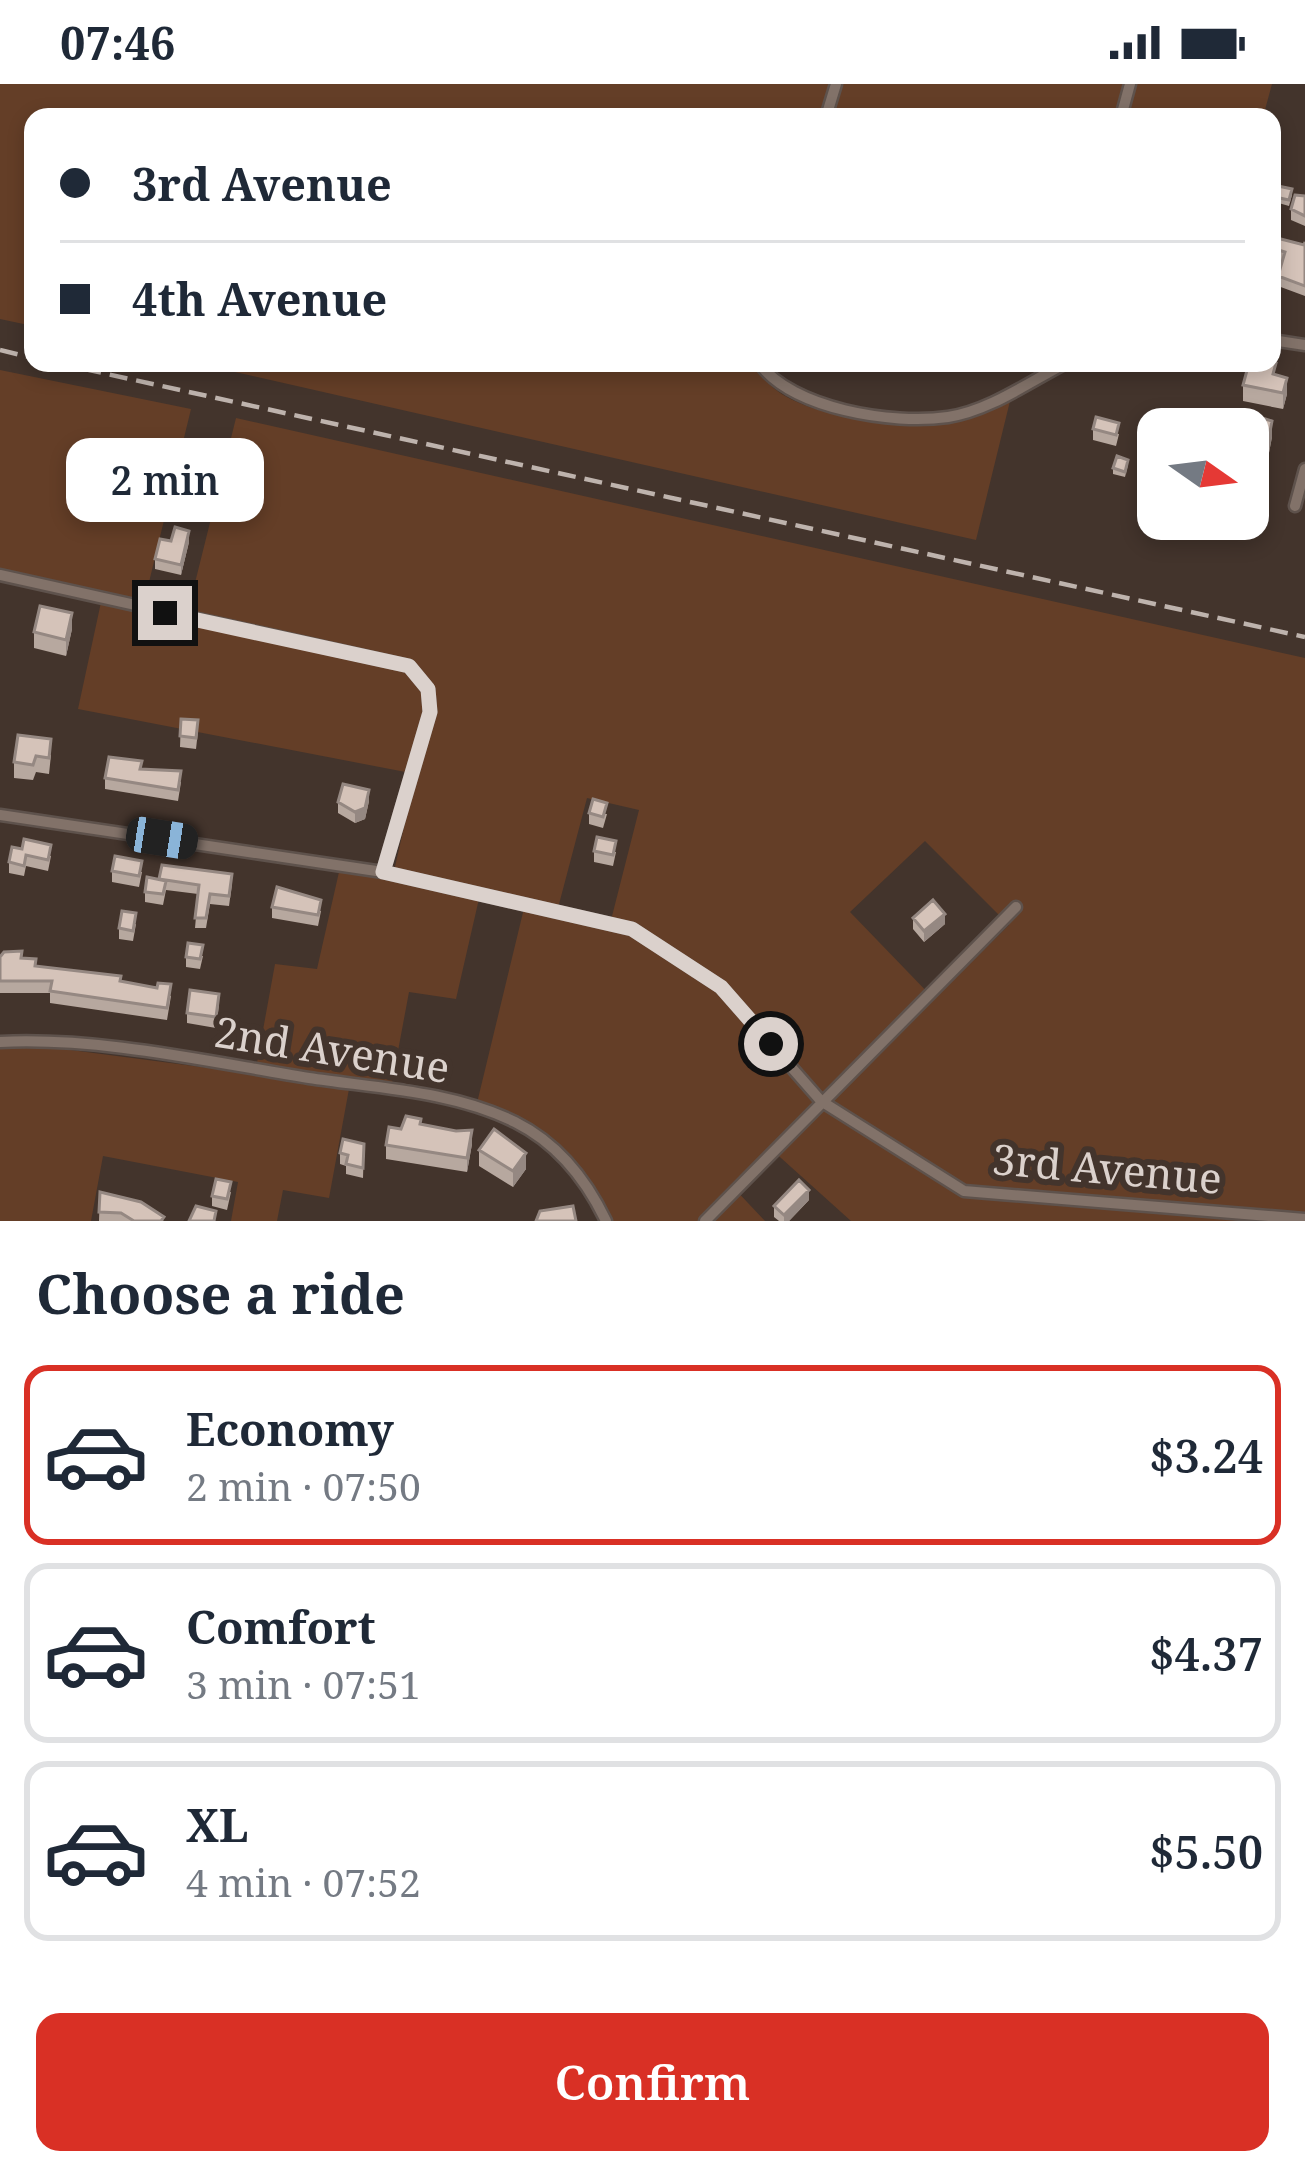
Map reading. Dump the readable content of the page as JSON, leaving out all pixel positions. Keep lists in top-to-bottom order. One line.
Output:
{"streets":{"street":["2nd Avenue","3rd Avenue"]},"north":"right","page":{"status":"07:46","banner":["3rd Avenue","4th Avenue"],"bubble":"2 min","heading":"Choose a ride","list":[{"name":"Economy","note":"2 min · 07:50","value":"$3.24"},{"name":"Comfort","note":"3 min · 07:51","value":"$4.37"},{"name":"XL","note":"4 min · 07:52","value":"$5.50"}],"buttons":"Confirm"}}
